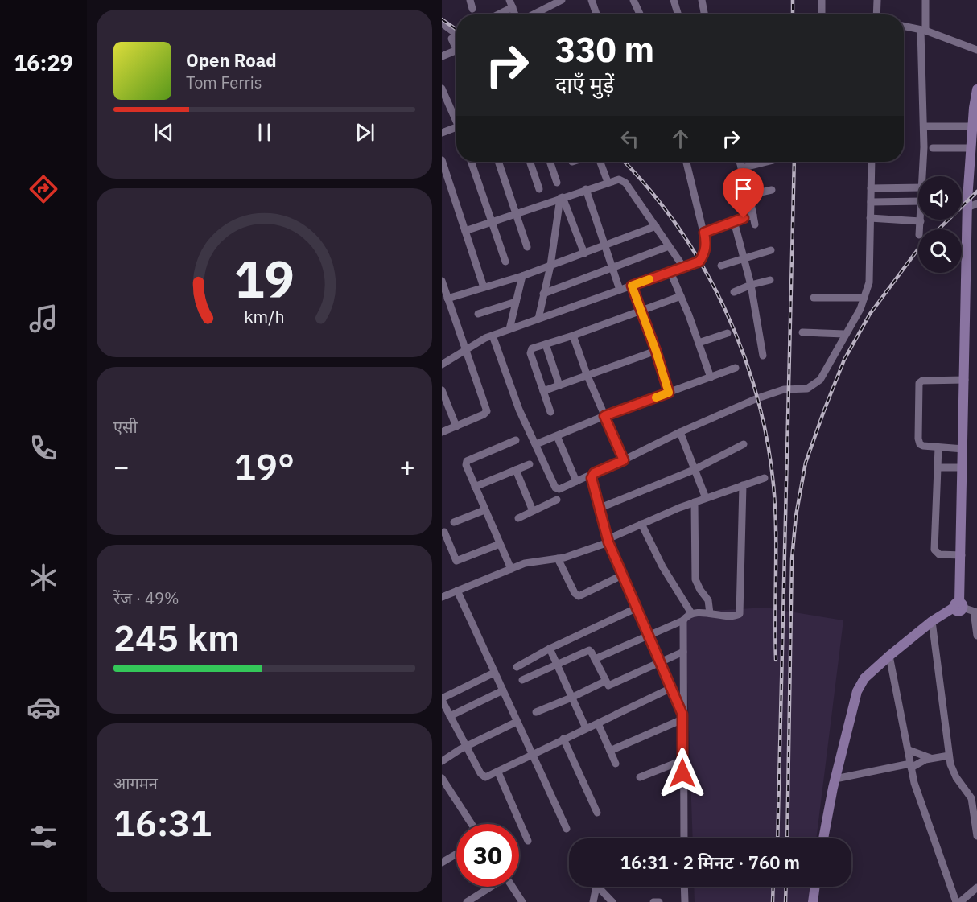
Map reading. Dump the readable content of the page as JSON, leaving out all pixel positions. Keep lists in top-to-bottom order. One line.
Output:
{"page":{"tabs":"16:29","turn":["330 m","दाएँ मुड़ें"],"song":["Open Road","Tom Ferris"],"tile":["एसी",["रेंज · 49%","245 km"],["आगमन","16:31"]],"heat":["−","19°","+"],"limit":"30","trip":"16:31 · 2 मिनट · 760 m","gauge":["19","km/h"]}}
